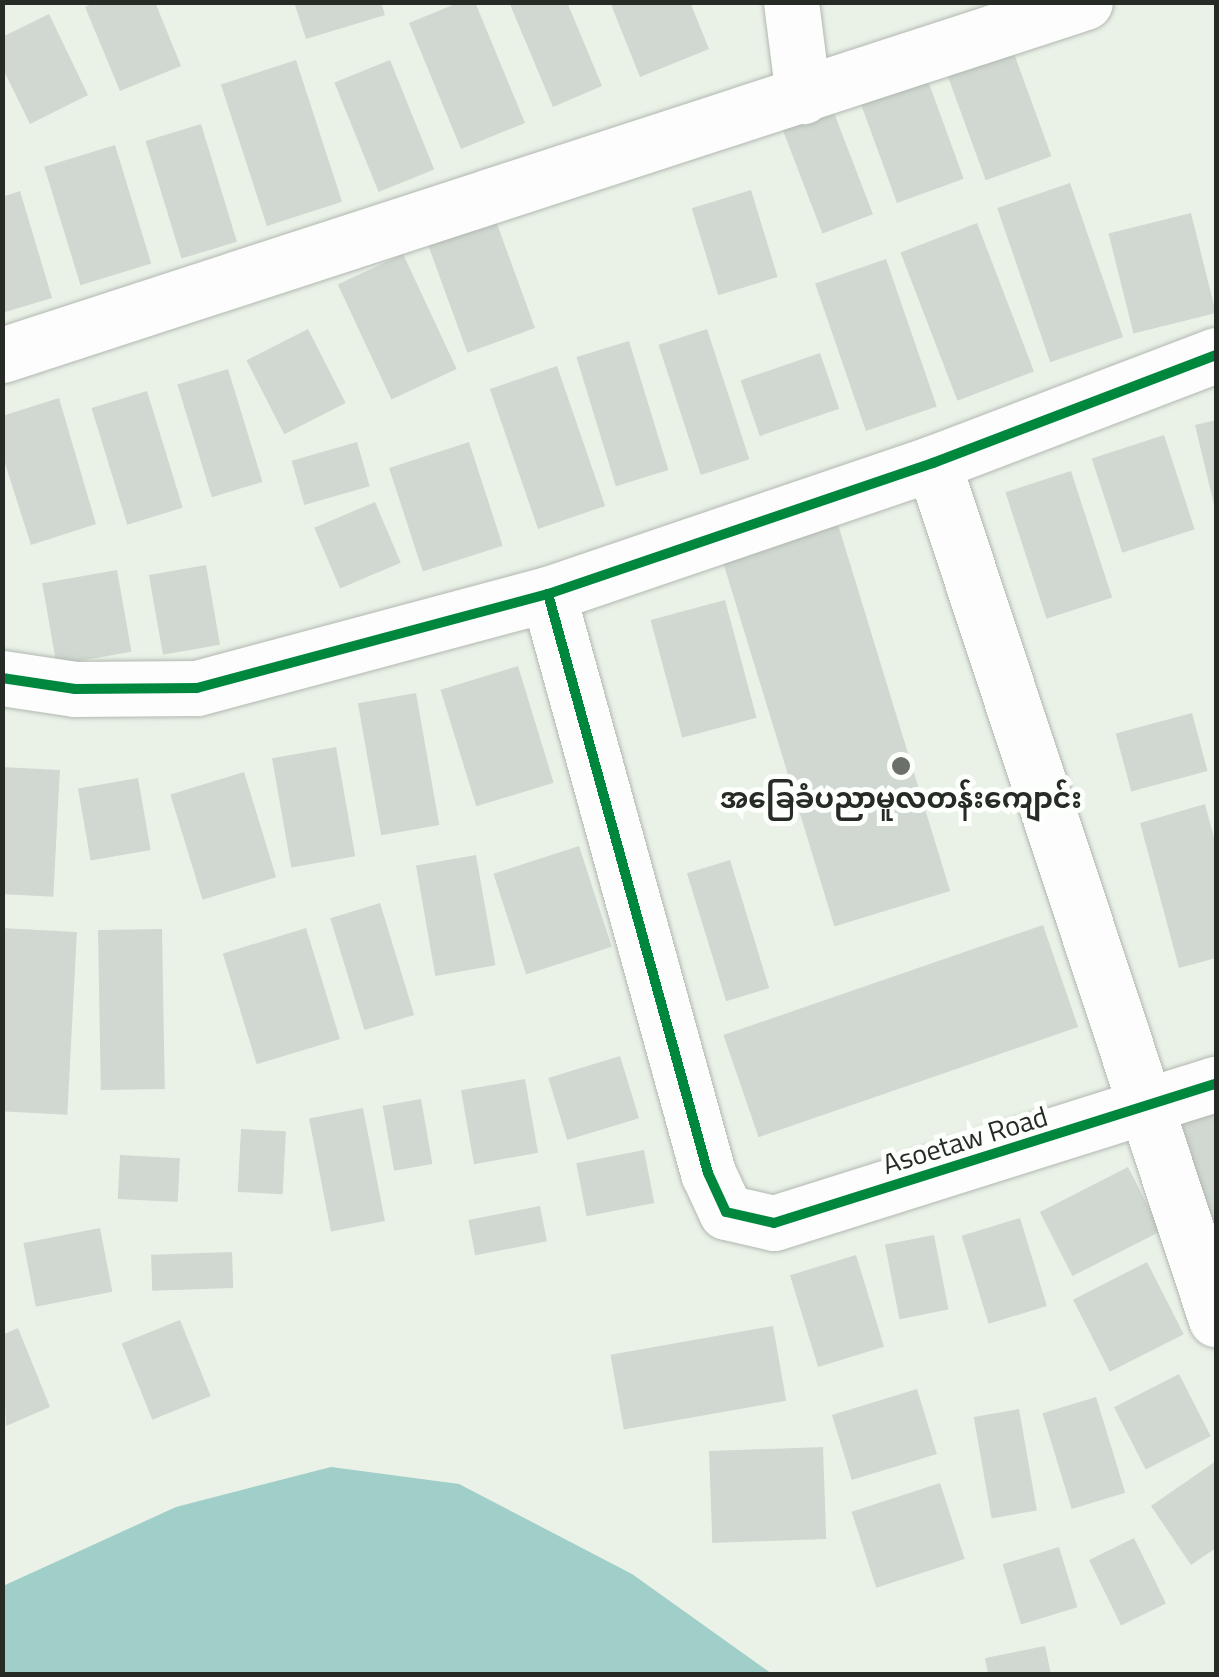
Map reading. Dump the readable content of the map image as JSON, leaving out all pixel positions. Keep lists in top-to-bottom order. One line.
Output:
{"streets":{"street":["Asoetaw Road"]},"places":["အခြေခံပညာမူလတန်းကျောင်း"]}
